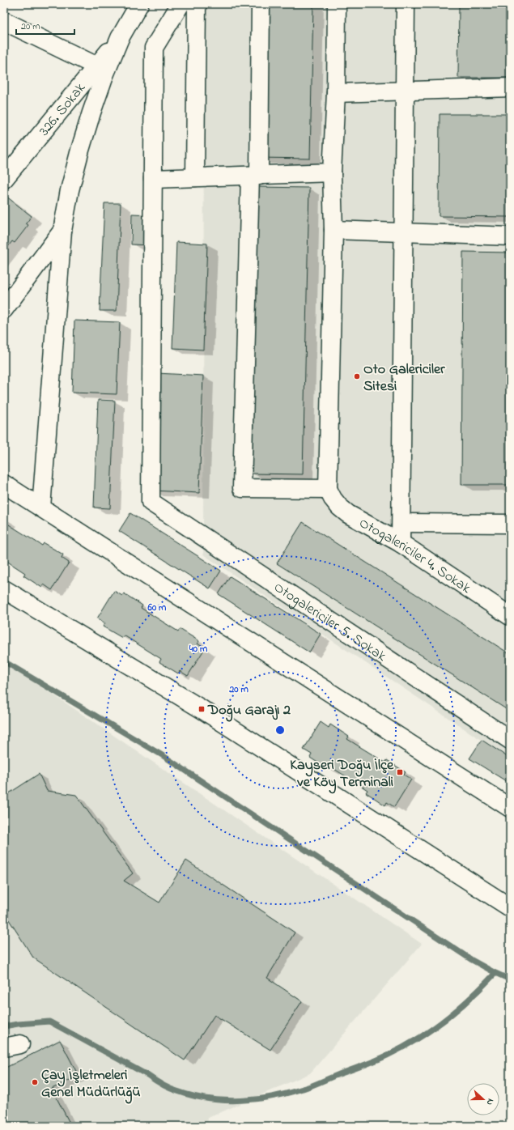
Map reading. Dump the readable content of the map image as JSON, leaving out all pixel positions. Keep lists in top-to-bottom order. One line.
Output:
{"streets":{"street":["326. Sokak","Otogalericiler 4. Sokak","Otogalericiler 5. Sokak"]},"places":{"other":["Oto Galericiler Sitesi","Çay İşletmeleri Genel Müdürlüğü"],"transit":["Doğu Garajı 2","Kayseri Doğu İlçe ve Köy Terminali"]},"scale_bar":"20 m","north":"right","rings":["60 m","40 m","20 m"]}
